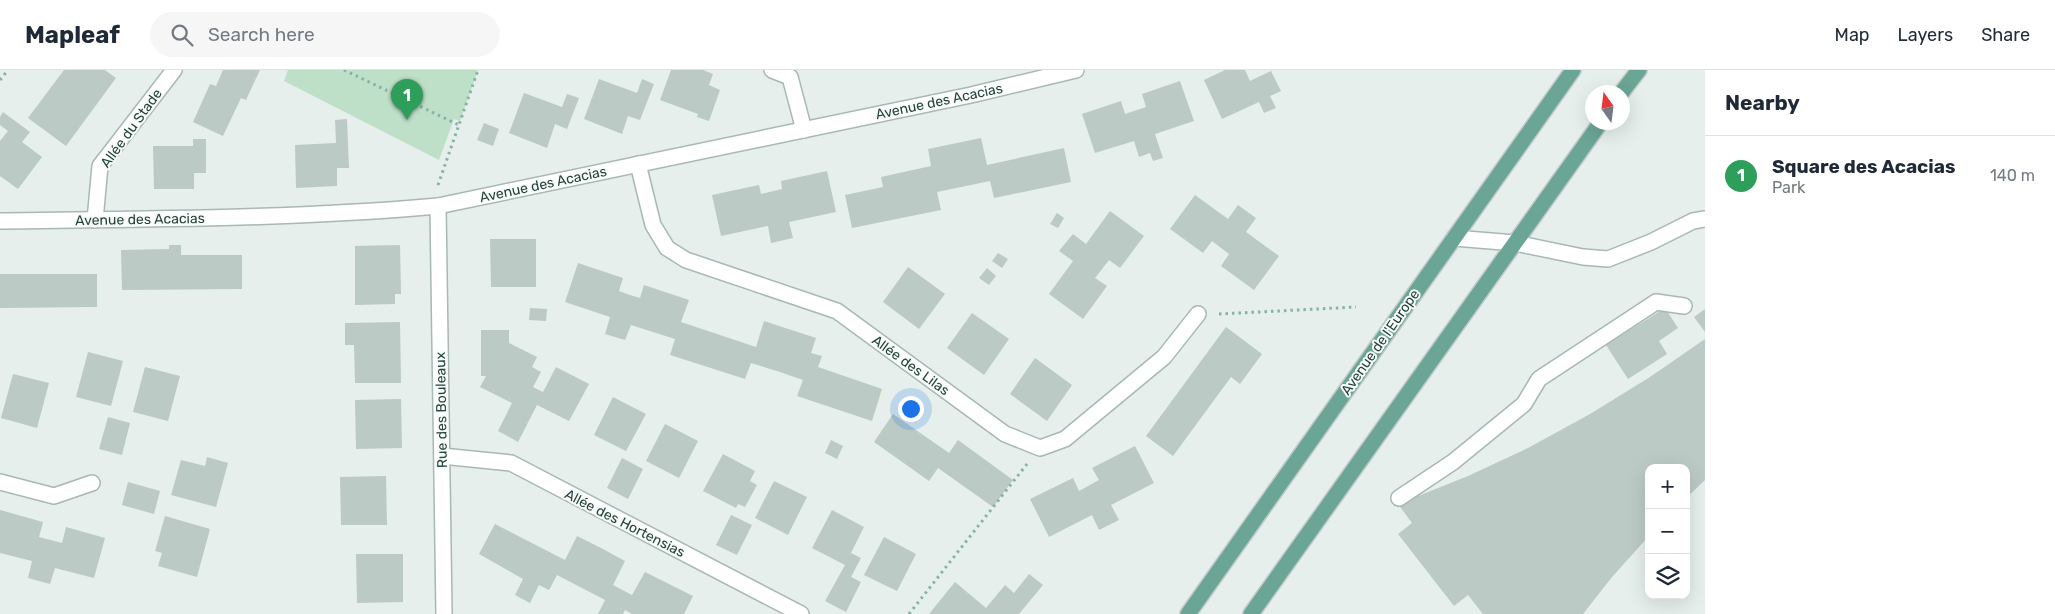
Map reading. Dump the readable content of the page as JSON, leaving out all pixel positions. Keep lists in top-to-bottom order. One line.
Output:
{"streets":{"main road":["Avenue de l'Europe"],"street":["Avenue des Acacias","Allée du Stade","Allée des Lilas","Rue des Bouleaux","Allée des Hortensias"]},"crossings":[["Avenue des Acacias","Allée du Stade"],["Avenue des Acacias","Allée des Lilas"],["Avenue des Acacias","Rue des Bouleaux"],["Rue des Bouleaux","Allée des Hortensias"]],"north":"top","page":{"header":"Mapleaf","search":"Search here","nav":["Map","Layers","Share"],"heading":"Nearby","pins":"1","list":[{"mark":"1","name":"Square des Acacias","note":"Park","value":"140 m"}],"map_buttons":["+","−"]}}
